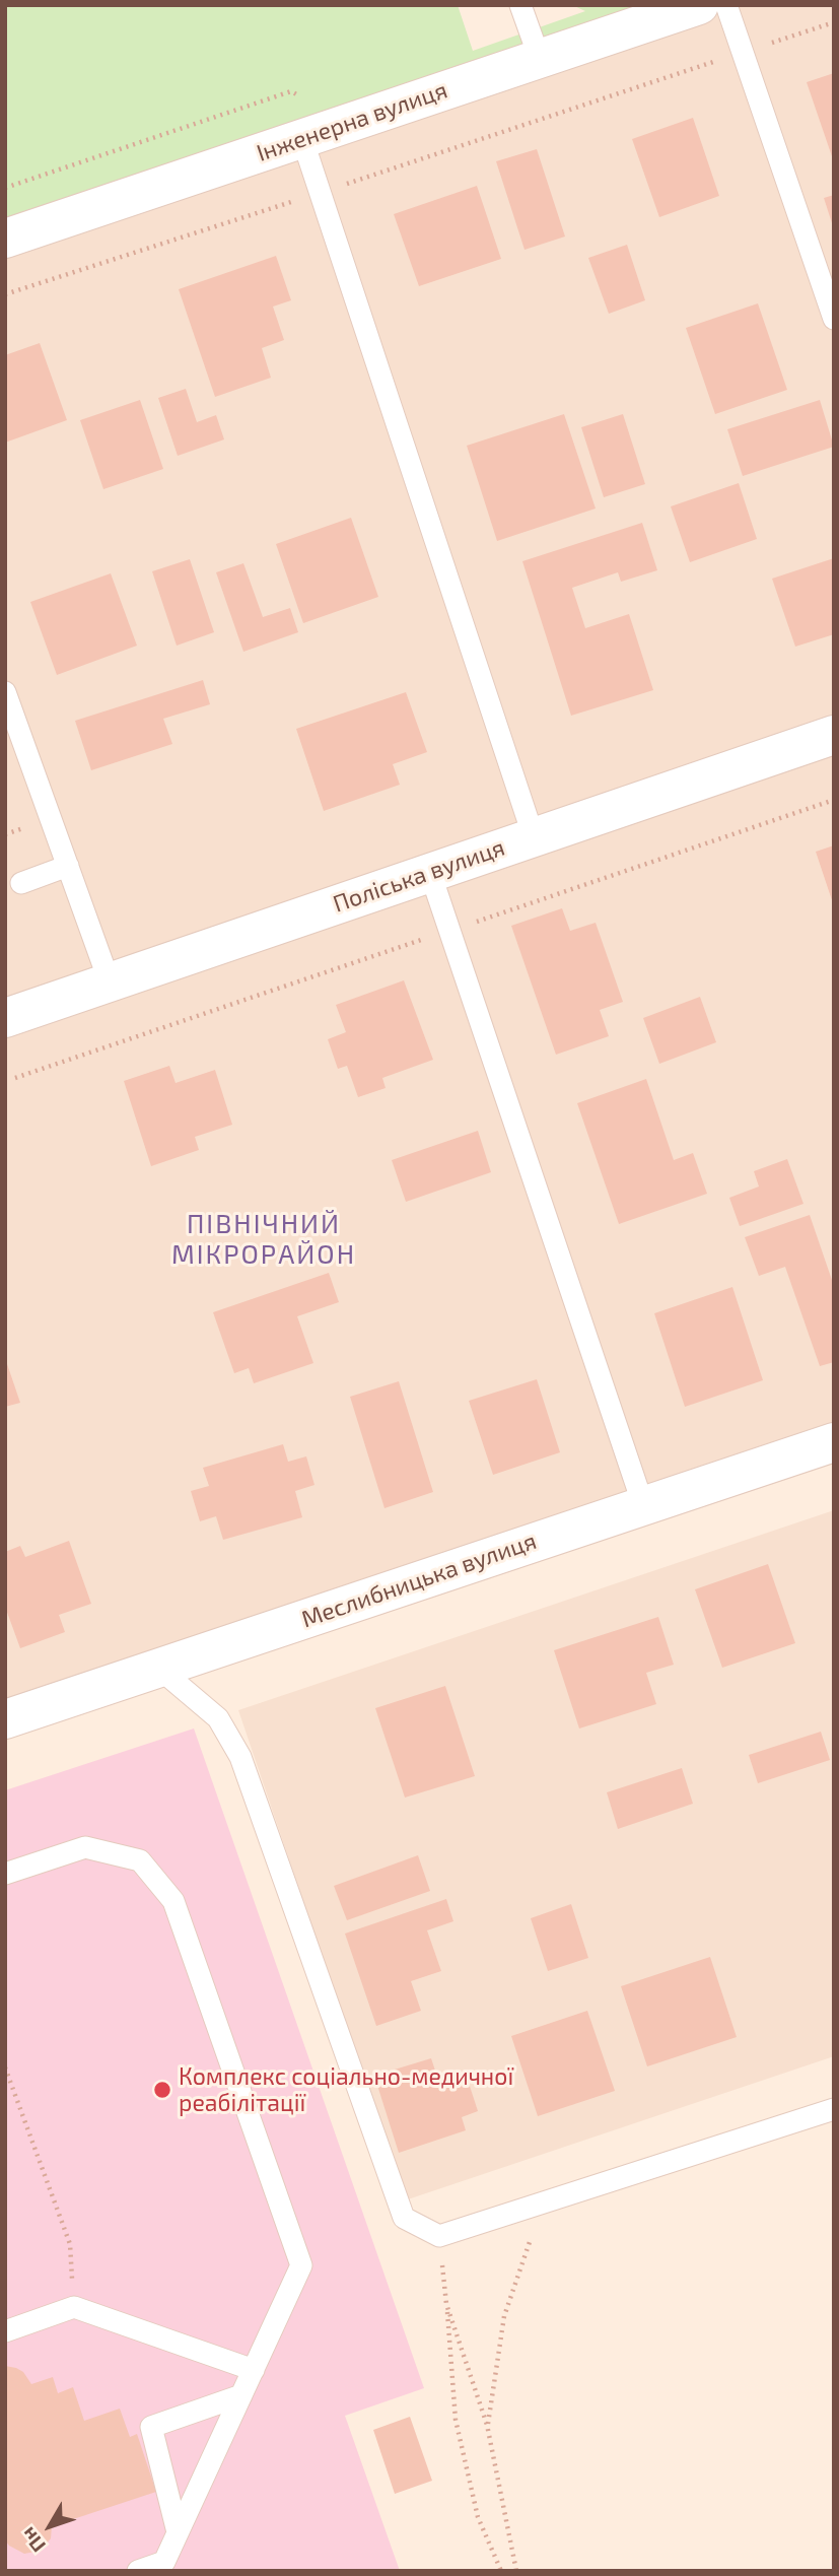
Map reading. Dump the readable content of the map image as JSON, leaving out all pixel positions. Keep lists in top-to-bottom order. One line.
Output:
{"streets":{"street":["Інженерна вулиця","Поліська вулиця","Меслибницька вулиця"]},"districts":["ПІВНІЧНИЙ МІКРОРАЙОН"],"places":["Комплекс соціально-медичної реабілітації"],"north":"bottom left"}
